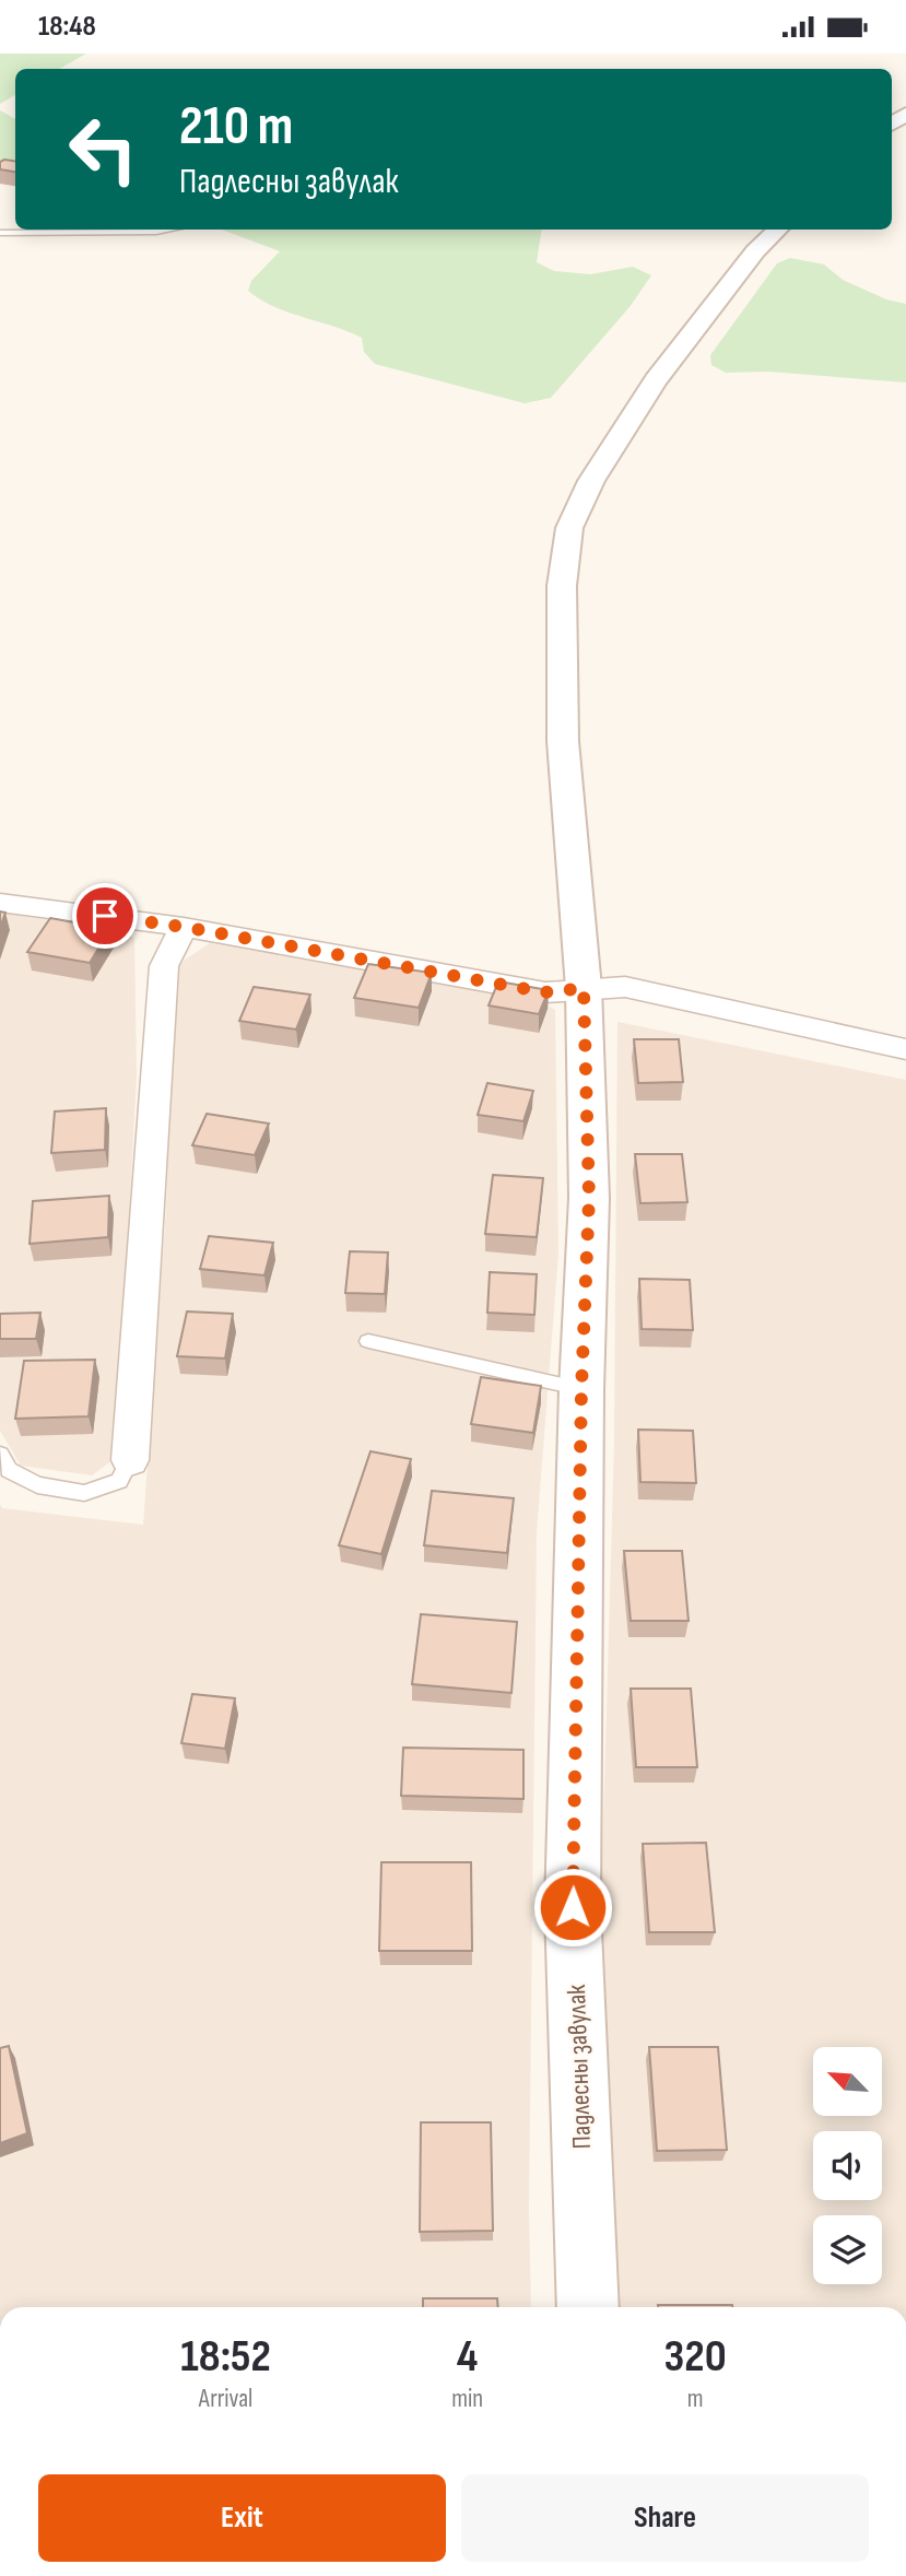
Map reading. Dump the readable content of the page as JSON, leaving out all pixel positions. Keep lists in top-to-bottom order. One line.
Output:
{"streets":{"street":["Падлесны завулак"]},"north":"top left","page":{"status":"18:48","turn":["210 m","Падлесны завулак"],"eta":["18:52","Arrival","4","min","320","m"],"buttons":["Exit","Share"]}}
